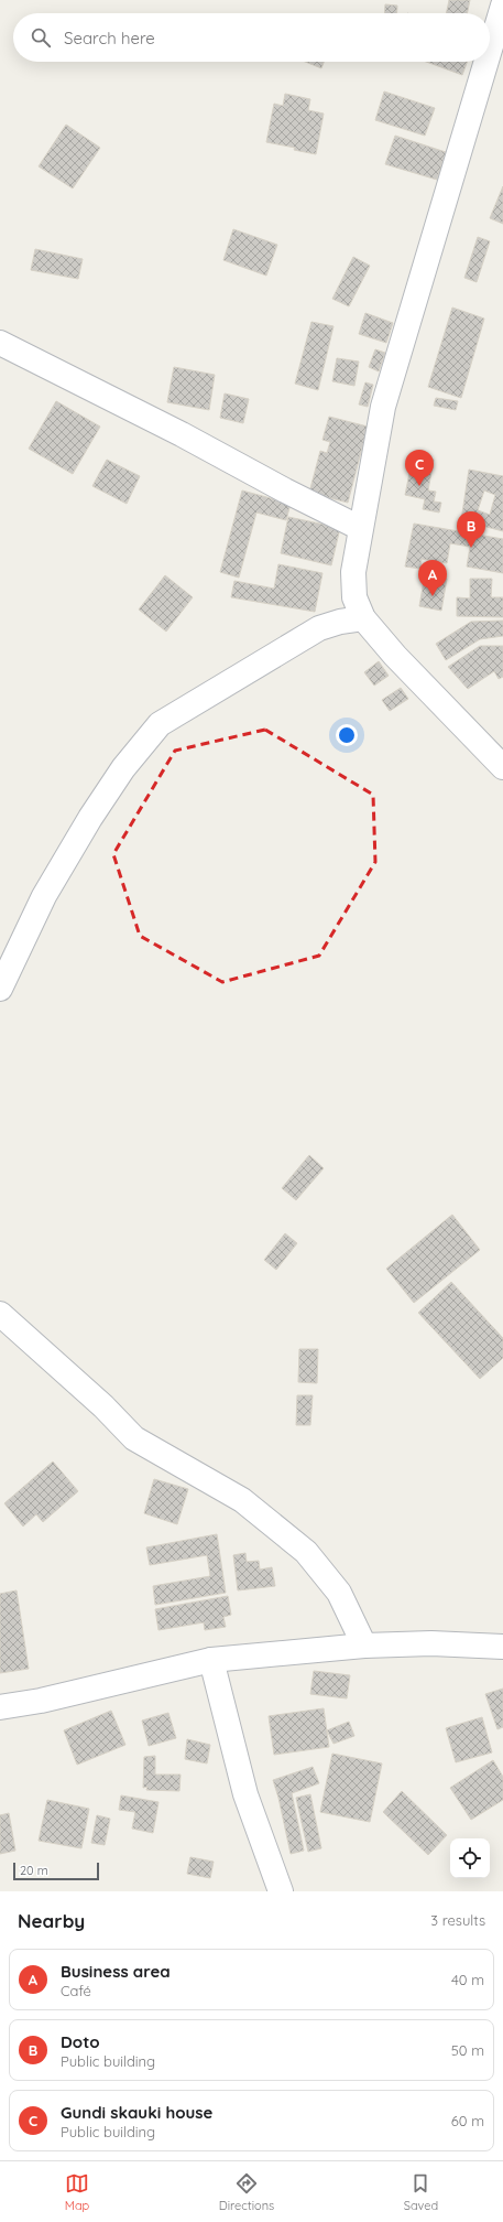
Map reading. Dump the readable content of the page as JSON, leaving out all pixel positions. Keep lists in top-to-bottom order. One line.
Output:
{"scale_bar":"20 m","page":{"search":"Search here","pins":["C","B","A"],"scale":"20 m","heading":["Nearby","3 results"],"list":[{"mark":"A","name":"Business area","note":"Café","value":"40 m"},{"mark":"B","name":"Doto","note":"Public building","value":"50 m"},{"mark":"C","name":"Gundi skauki house","note":"Public building","value":"60 m"}],"nav":["Map","Directions","Saved"]}}
